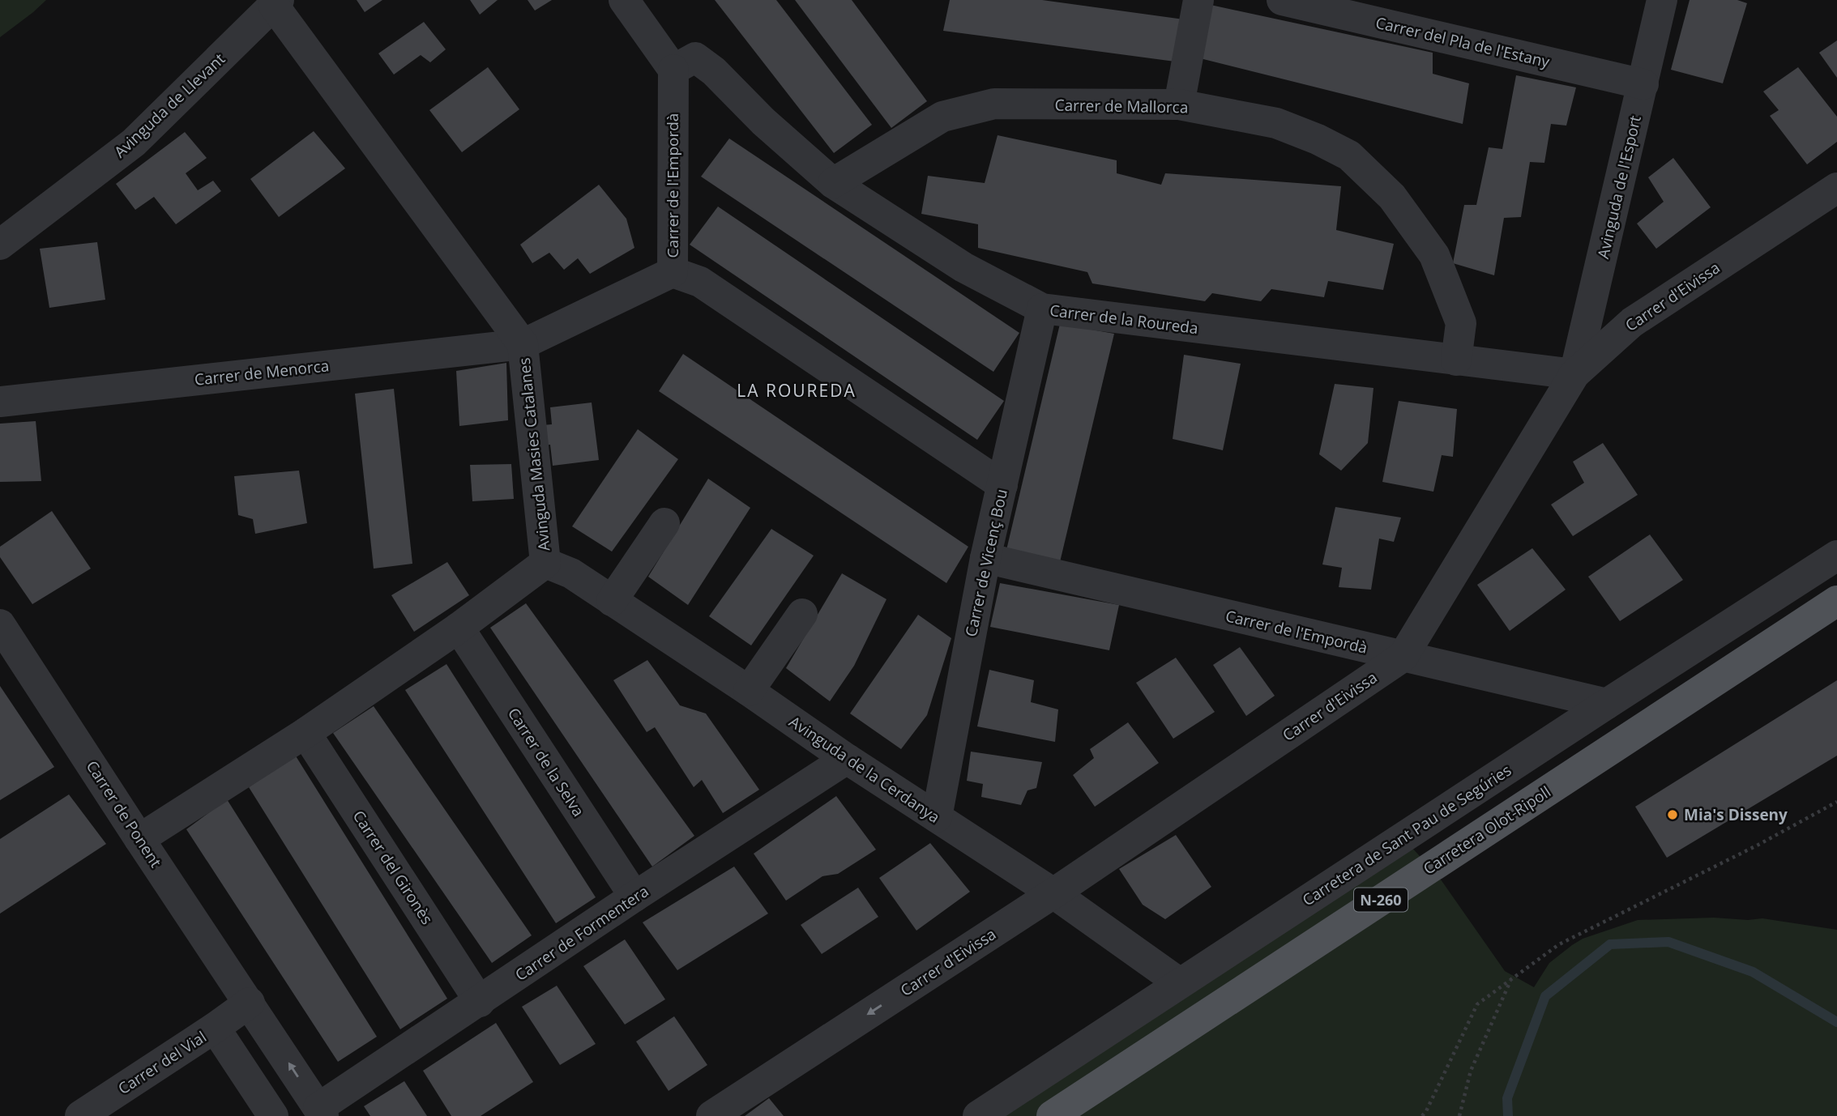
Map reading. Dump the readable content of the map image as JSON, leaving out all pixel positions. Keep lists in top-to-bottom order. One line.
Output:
{"streets":{"main road":["Carretera Olot-Ripoll","N-260"],"street":["Carrer del Pla de l'Estany","Avinguda de Llevant","Carrer de Mallorca","Carrer de l'Empordà","Avinguda de l'Esport","Carrer d'Eivissa","Carrer de la Roureda","Carrer de Menorca","Avinguda Masies Catalanes","Carrer de Vicenç Bou","Carrer de la Selva","Avinguda de la Cerdanya","Carrer de Ponent","Carretera de Sant Pau de Segúries","Carrer del Gironès","Carrer de Formentera","Carrer del Vial"]},"crossings":[["Carrer del Pla de l'Estany","Avinguda de l'Esport"],["Avinguda de Llevant","Avinguda Masies Catalanes"],["Carrer de Mallorca","Carrer de la Roureda"],["Carrer de l'Empordà","Carrer d'Eivissa"],["Carrer de l'Empordà","Carrer de la Roureda"],["Carrer de l'Empordà","Carrer de Menorca"],["Carrer de l'Empordà","Avinguda Masies Catalanes"],["Carrer de l'Empordà","Carrer de Vicenç Bou"],["Carrer de l'Empordà","Carretera de Sant Pau de Segúries"],["Avinguda de l'Esport","Carrer d'Eivissa"],["Avinguda de l'Esport","Carrer de la Roureda"],["Carrer d'Eivissa","Carrer de la Roureda"],["Carrer d'Eivissa","Avinguda de la Cerdanya"],["Carrer de la Roureda","Carrer de Vicenç Bou"],["Carrer de Menorca","Avinguda Masies Catalanes"],["Avinguda Masies Catalanes","Carrer de la Selva"],["Avinguda Masies Catalanes","Avinguda de la Cerdanya"],["Avinguda Masies Catalanes","Carrer de Ponent"],["Avinguda Masies Catalanes","Carrer del Gironès"],["Carrer de Vicenç Bou","Avinguda de la Cerdanya"],["Carrer de la Selva","Carrer de Formentera"],["Avinguda de la Cerdanya","Carretera de Sant Pau de Segúries"],["Avinguda de la Cerdanya","Carrer de Formentera"],["Carrer de Ponent","Carrer de Formentera"],["Carrer del Gironès","Carrer de Formentera"]],"districts":["LA ROUREDA"],"places":["Mia's Disseny"]}
